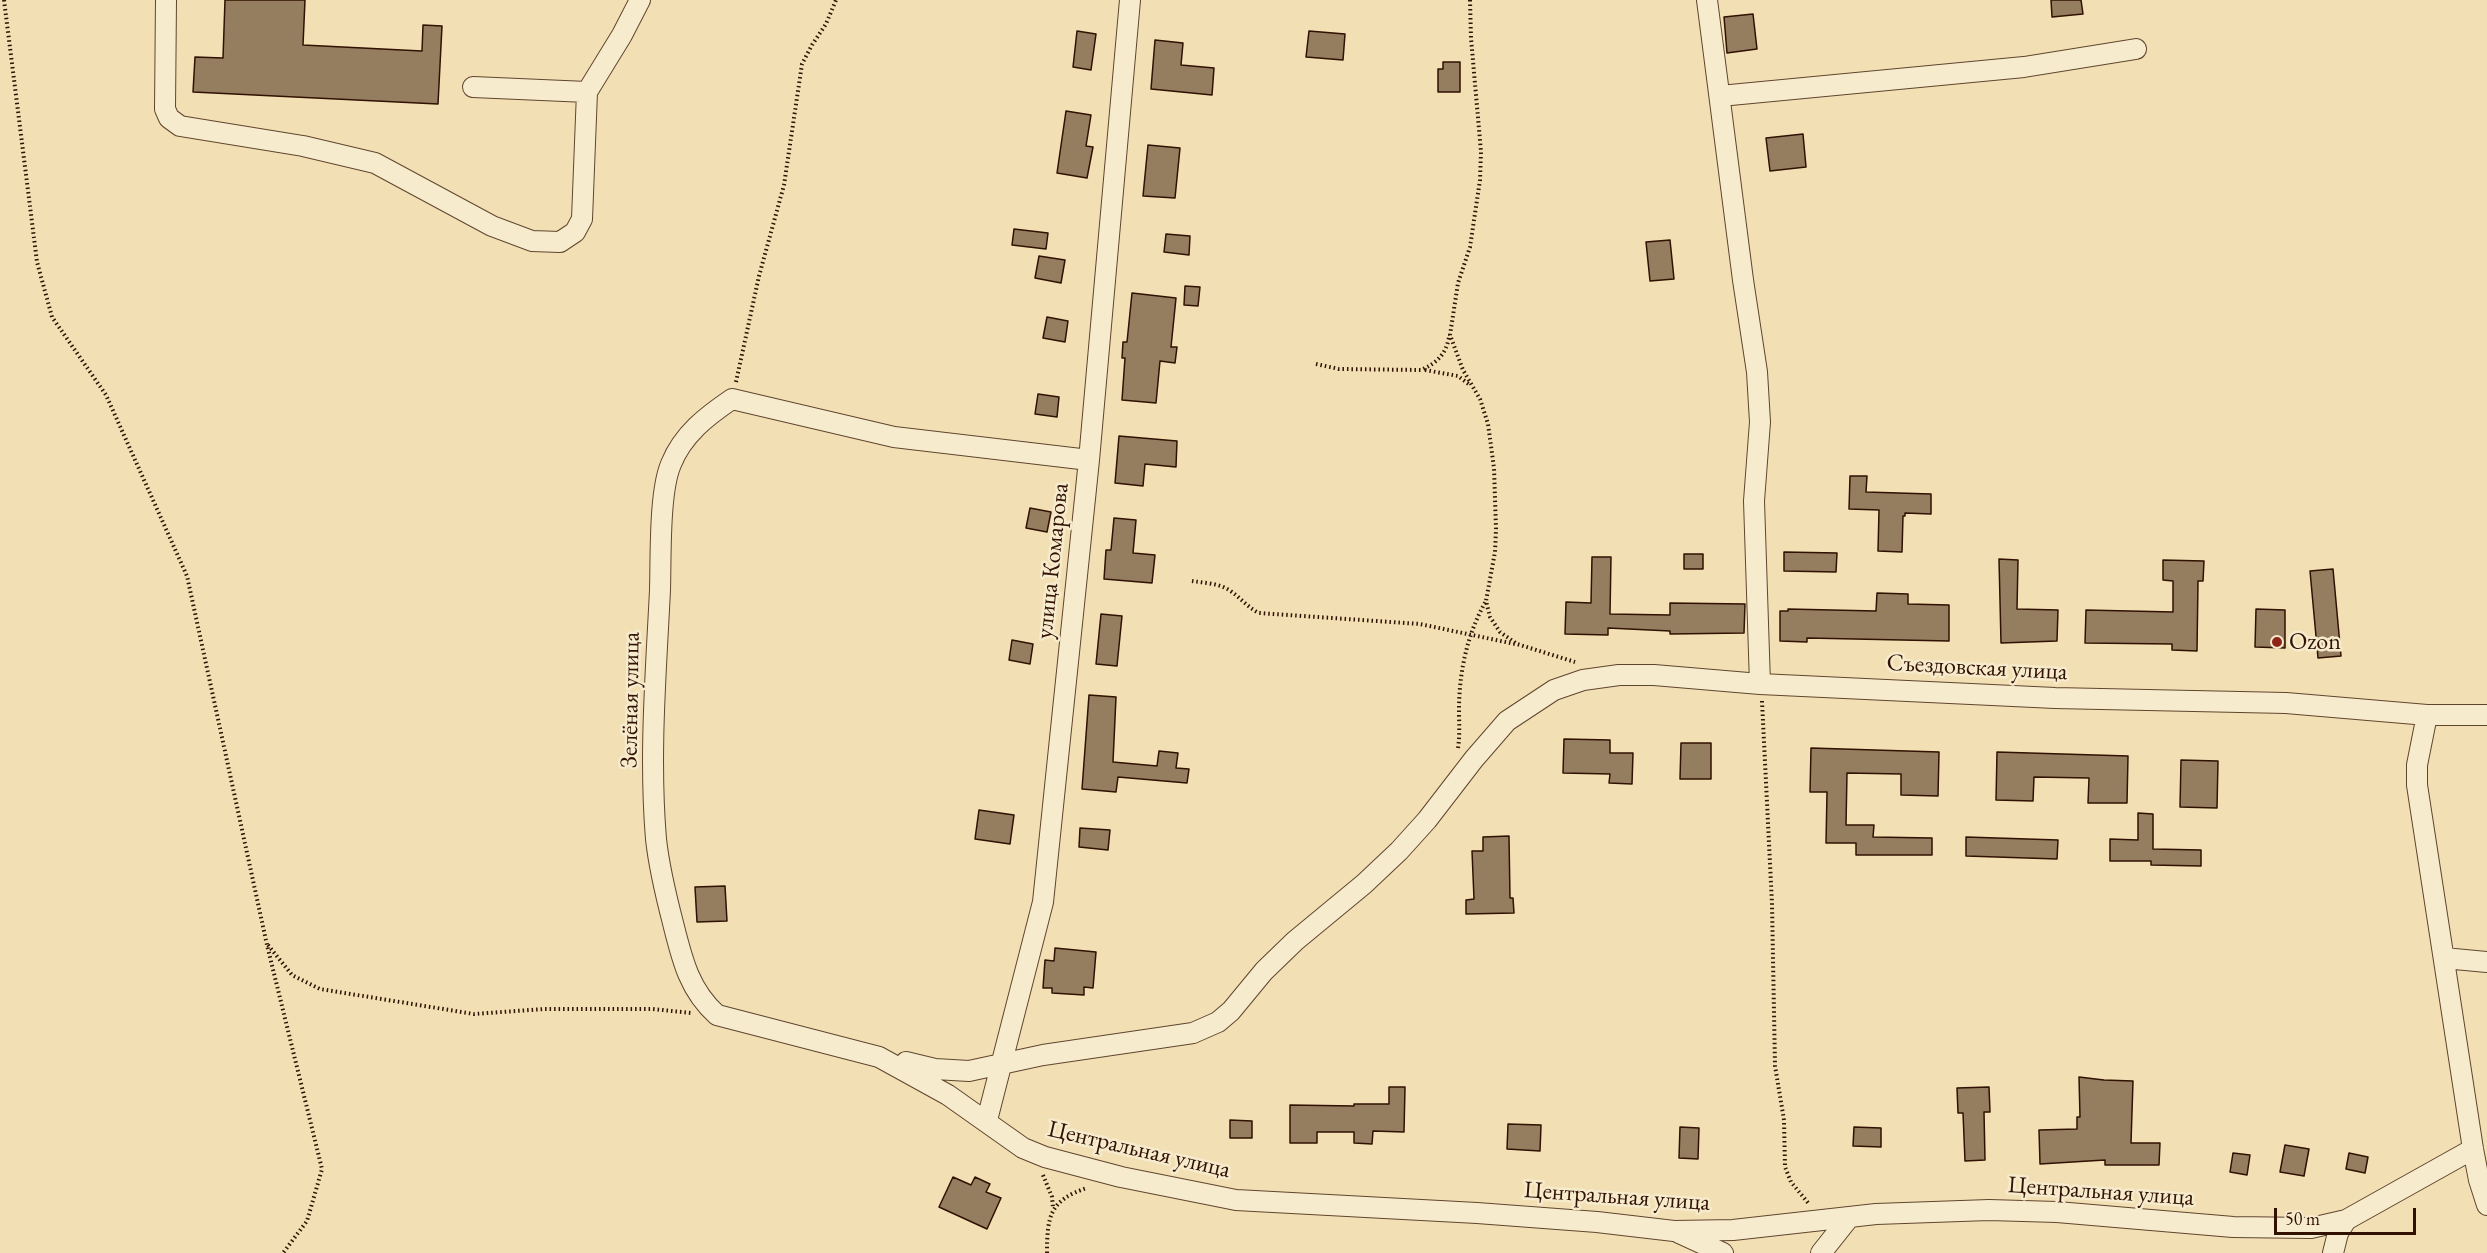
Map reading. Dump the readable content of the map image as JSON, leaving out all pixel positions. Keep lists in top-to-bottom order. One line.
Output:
{"streets":{"street":["улица Комарова","Съездовская улица","Зелёная улица","Центральная улица"]},"crossings":[["улица Комарова","Съездовская улица"],["улица Комарова","Центральная улица"],["Съездовская улица","Центральная улица"],["Зелёная улица","Центральная улица"]],"places":["Ozon"],"scale_bar":"50 m"}
